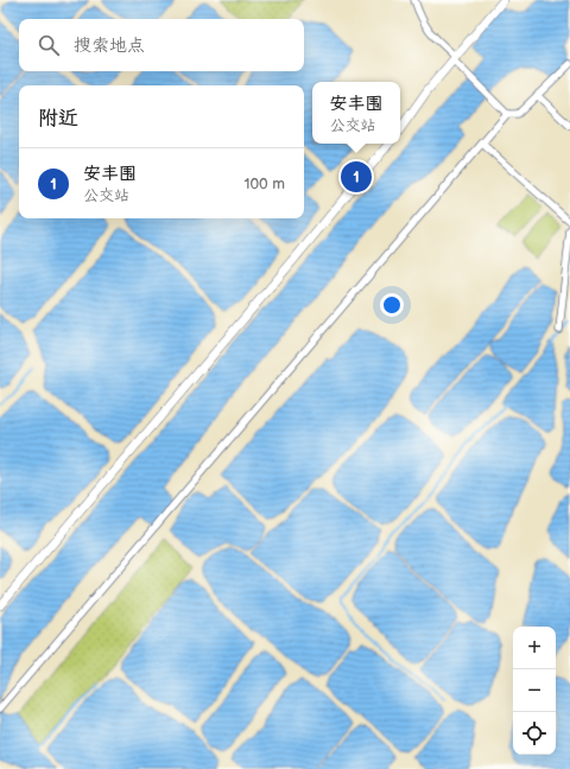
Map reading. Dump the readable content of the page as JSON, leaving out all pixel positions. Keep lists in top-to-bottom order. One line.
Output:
{"page":{"search":"搜索地点","popup":["安丰围","公交站"],"heading":"附近","list":[{"mark":"1","name":"安丰围","note":"公交站","value":"100 m"}],"pins":"1","map_buttons":["+","−"]}}
